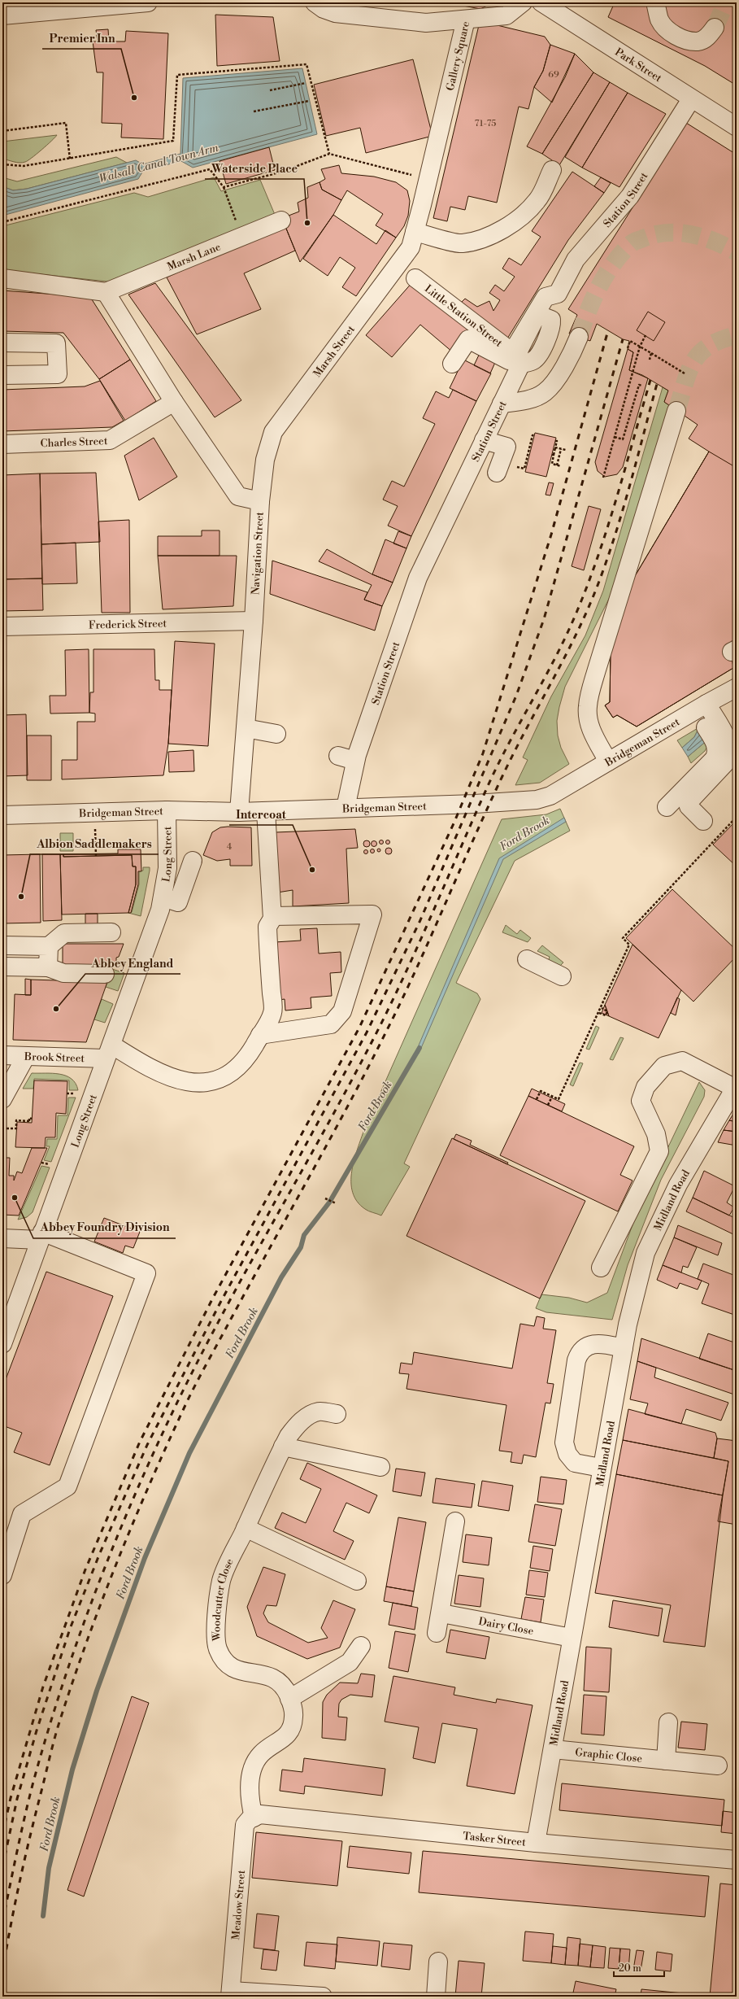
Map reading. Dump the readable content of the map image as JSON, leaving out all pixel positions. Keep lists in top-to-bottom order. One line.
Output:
{"streets":{"street":["Gallery Square","Park Street","Station Street","Marsh Lane","Little Station Street","Marsh Street","Charles Street","Navigation Street","Frederick Street","Bridgeman Street","Long Street","Brook Street","Midland Road","Woodcutter Close","Dairy Close","Graphic Close","Tasker Street","Meadow Street"]},"crossings":[["Gallery Square","Marsh Street"],["Park Street","Station Street"],["Station Street","Little Station Street"],["Station Street","Bridgeman Street"],["Marsh Lane","Navigation Street"],["Marsh Street","Navigation Street"],["Charles Street","Navigation Street"],["Navigation Street","Frederick Street"],["Navigation Street","Bridgeman Street"],["Bridgeman Street","Long Street"],["Long Street","Brook Street"],["Midland Road","Dairy Close"],["Midland Road","Graphic Close"],["Midland Road","Tasker Street"],["Woodcutter Close","Tasker Street"],["Woodcutter Close","Meadow Street"],["Tasker Street","Meadow Street"]],"water":["Walsall Canal Town Arm","Ford Brook"],"places":["Premier Inn","Waterside Place","Intercoat","Albion Saddlemakers","Abbey England","Abbey Foundry Division"],"house_numbers":["69","71-75","4"],"scale_bar":"20 m"}
